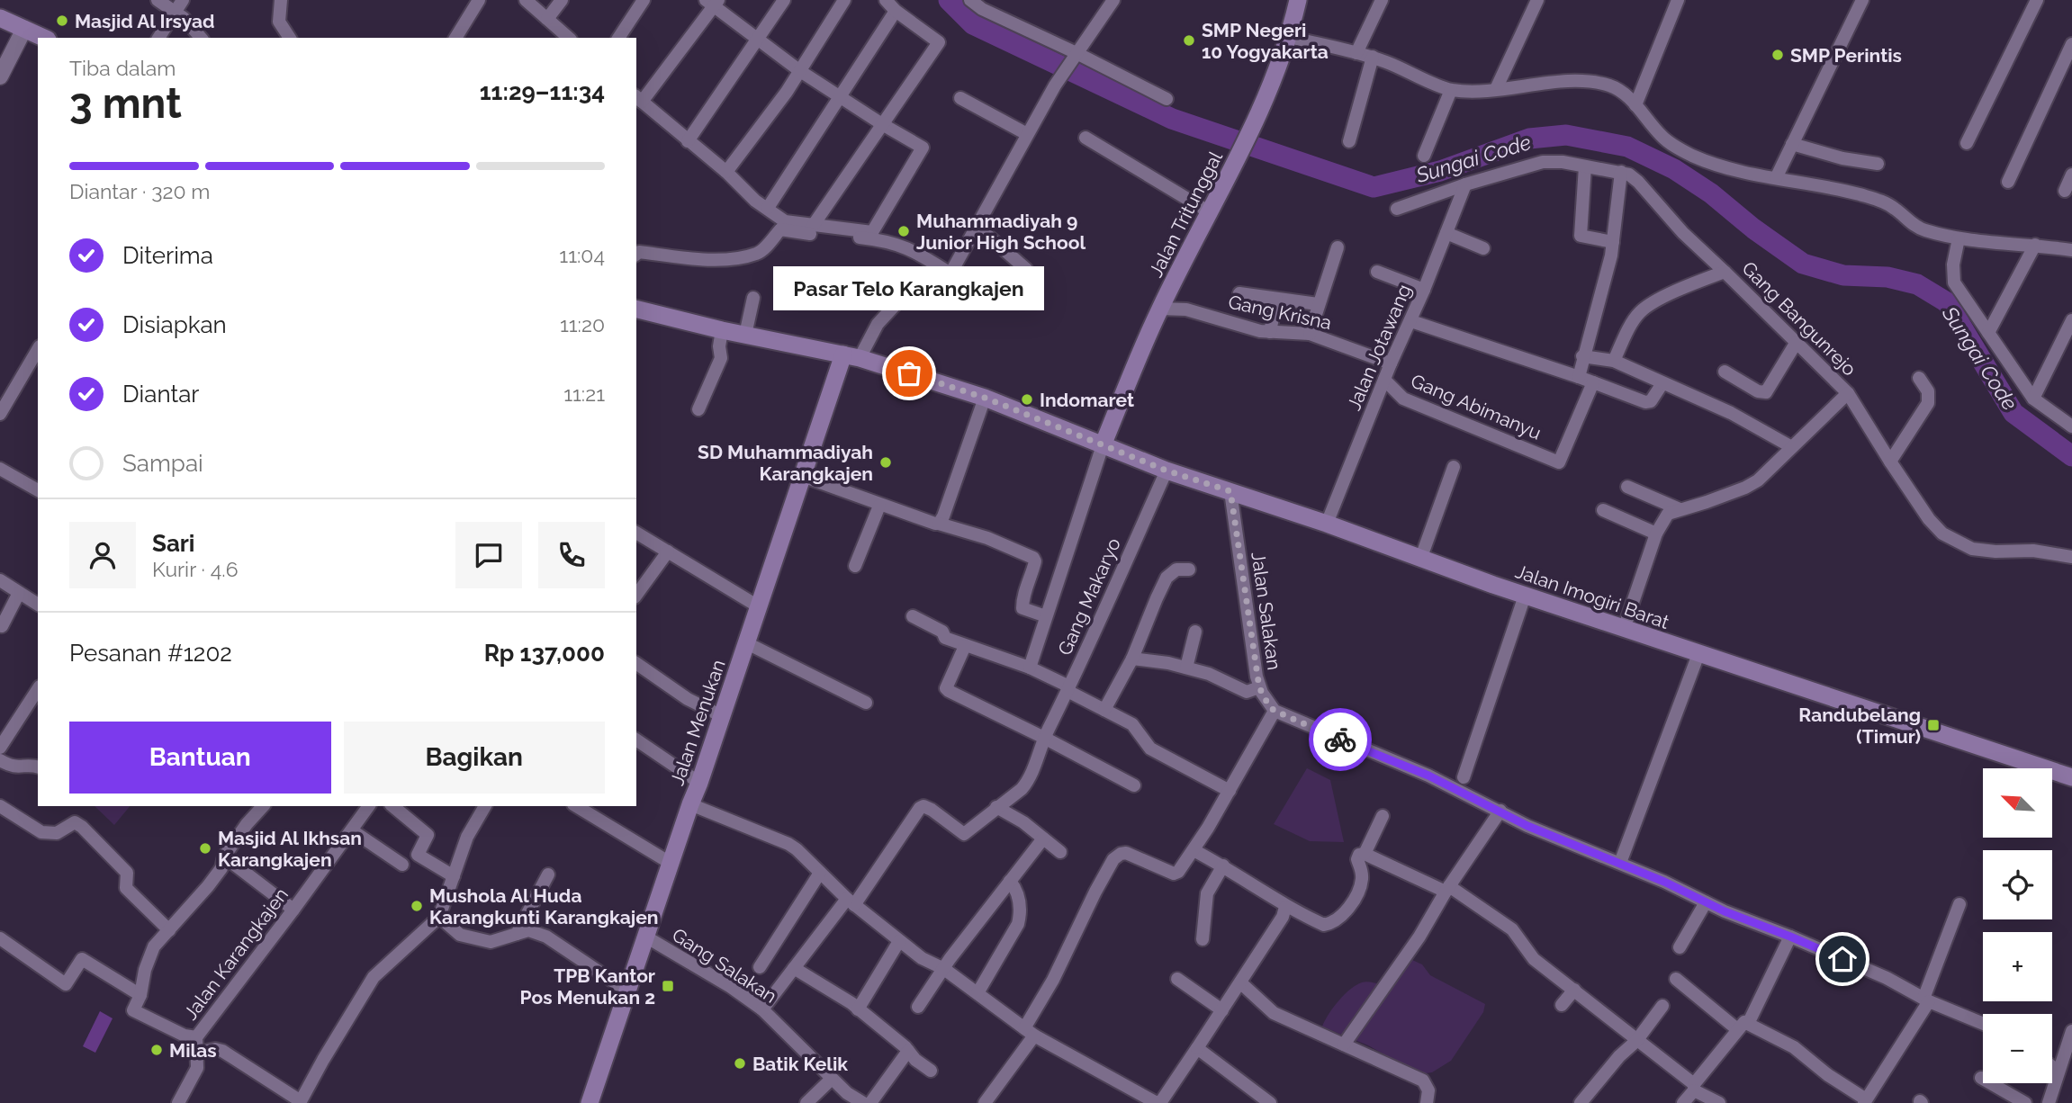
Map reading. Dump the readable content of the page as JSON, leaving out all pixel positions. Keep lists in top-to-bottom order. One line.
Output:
{"streets":{"main road":["Jalan Tritunggal","Jalan Imogiri Barat","Jalan Menukan"],"street":["Gang Krisna","Gang Bangunrejo","Jalan Jotawang","Gang Abimanyu","Gang Makaryo","Jalan Salakan","Jalan Karangkajen","Gang Salakan"]},"crossings":[["Jalan Tritunggal","Gang Krisna"],["Jalan Tritunggal","Jalan Imogiri Barat"],["Gang Krisna","Jalan Jotawang"],["Jalan Jotawang","Gang Abimanyu"],["Jalan Jotawang","Jalan Imogiri Barat"],["Gang Makaryo","Jalan Imogiri Barat"],["Jalan Imogiri Barat","Jalan Salakan"],["Jalan Imogiri Barat","Jalan Menukan"],["Jalan Menukan","Gang Salakan"]],"water":["Sungai Code"],"places":{"other":["Masjid Al Irsyad","SMP Negeri 10 Yogyakarta","SMP Perintis","Muhammadiyah 9 Junior High School","Pasar Telo Karangkajen","Indomaret","SD Muhammadiyah Karangkajen","Masjid Al Ikhsan Karangkajen","Mushola Al Huda Karangkunti Karangkajen","Milas","Batik Kelik"],"transit":["Randubelang (Timur)","TPB Kantor Pos Menukan 2"]},"north":"top left","page":{"heading":["3 mnt","Tiba dalam","11:29–11:34"],"panel":["Sari","Kurir · 4.6","Pesanan #1202","Rp 137,000"],"bar":"Diantar · 320 m","list":[["Diterima","11:04"],["Disiapkan","11:20"],["Diantar","11:21"],"Sampai"],"bubble":"Pasar Telo Karangkajen","buttons":["Bantuan","Bagikan"],"map_buttons":["+","−"]}}
